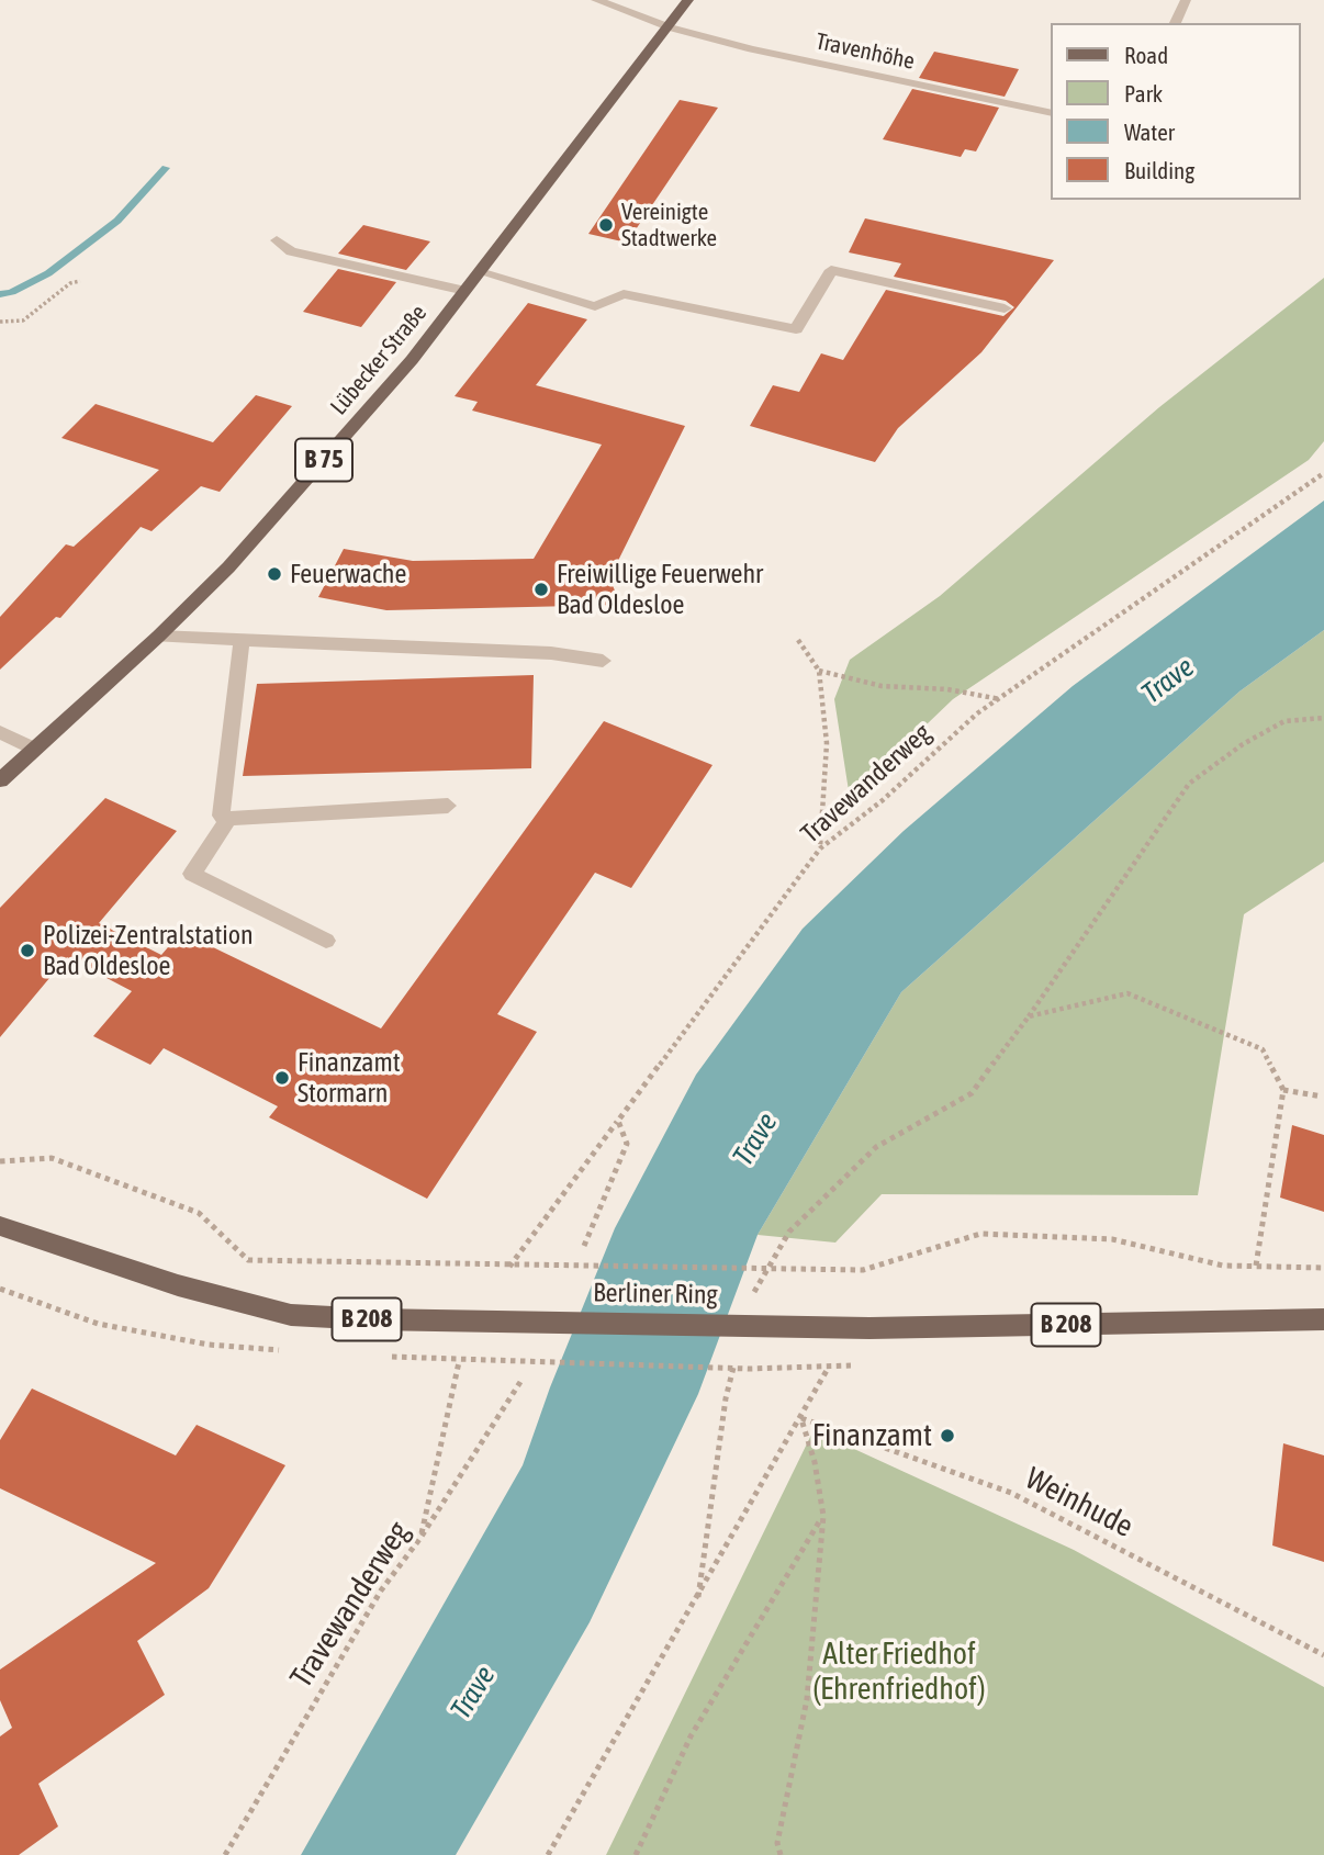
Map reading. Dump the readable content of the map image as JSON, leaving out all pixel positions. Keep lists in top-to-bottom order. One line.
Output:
{"streets":{"main road":["Lübecker Straße","B 75","Berliner Ring","B 208"],"street":["Travenhöhe"],"path":["Travewanderweg","Weinhude"]},"crossings":[["Travenhöhe","Lübecker Straße"]],"water":["Trave"],"parks":["Alter Friedhof (Ehrenfriedhof)"],"places":["Vereinigte Stadtwerke","Feuerwache","Freiwillige Feuerwehr Bad Oldesloe","Polizei-Zentralstation Bad Oldesloe","Finanzamt Stormarn","Finanzamt"],"legend":["Road","Park","Water","Building"]}
